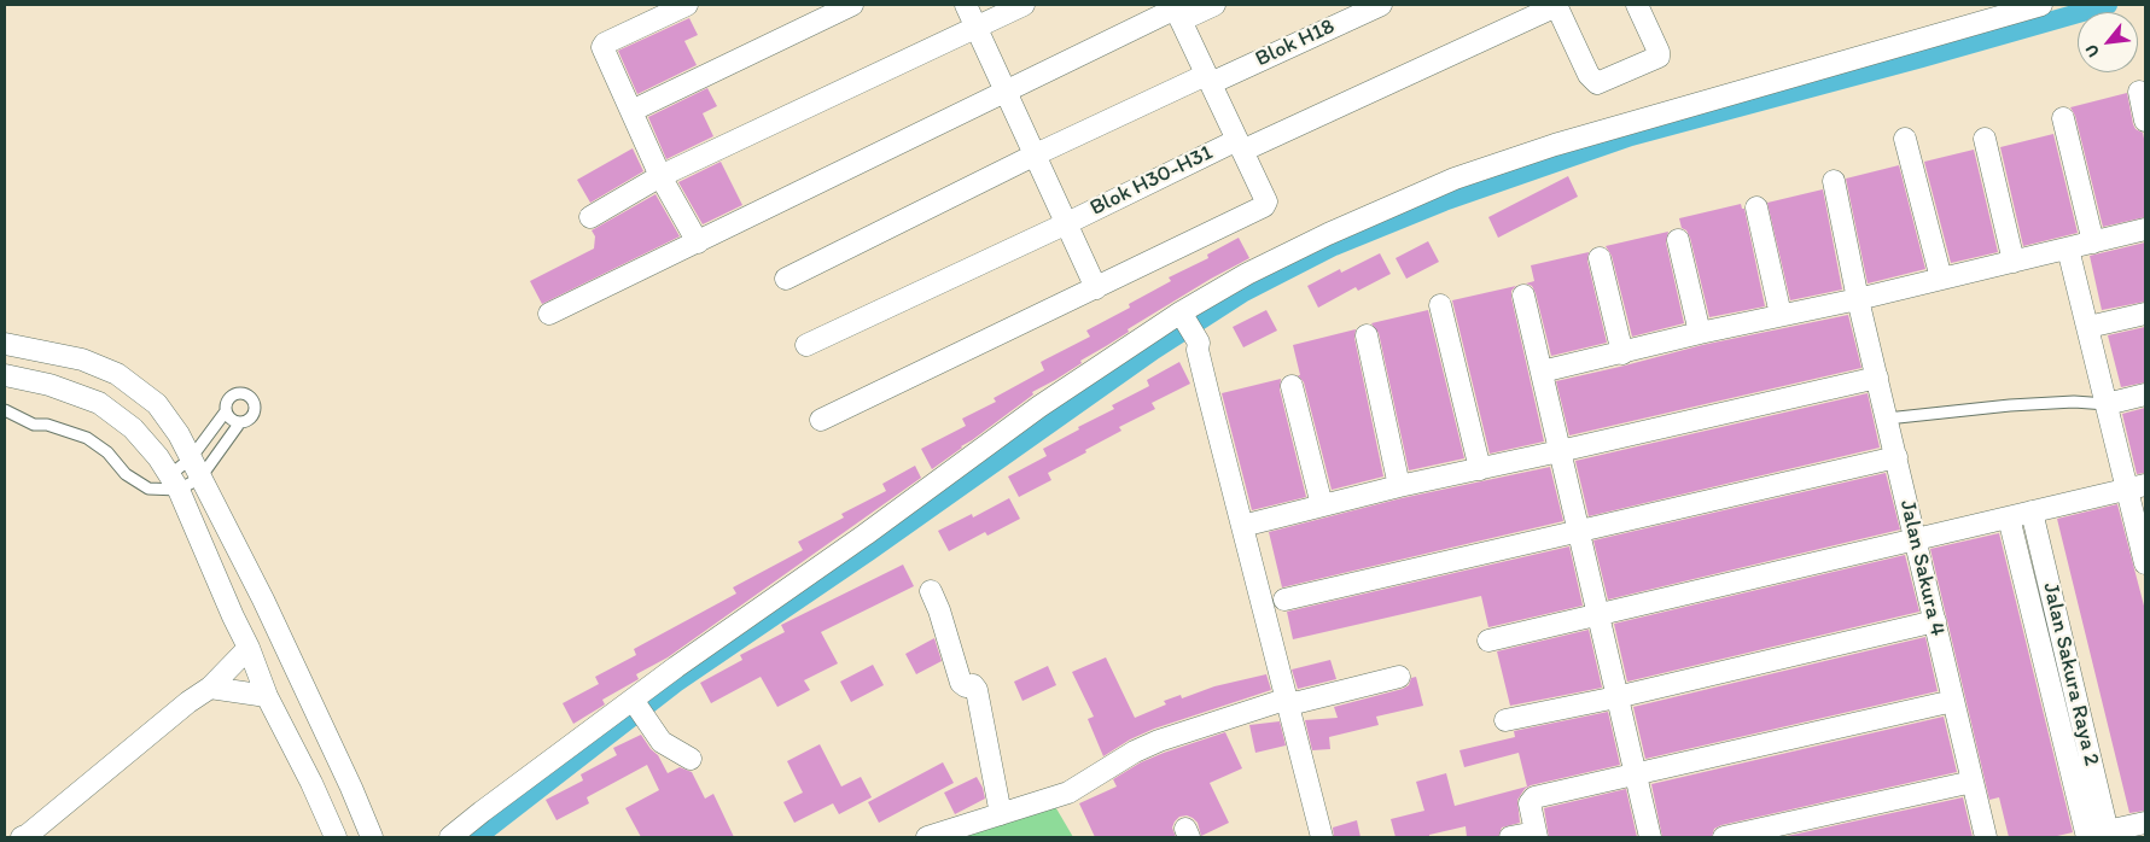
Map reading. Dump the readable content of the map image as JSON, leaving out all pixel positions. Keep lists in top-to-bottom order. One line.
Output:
{"streets":{"street":["Blok H18","Blok H30-H31","Jalan Sakura 4","Jalan Sakura Raya 2"]},"north":"bottom left"}
